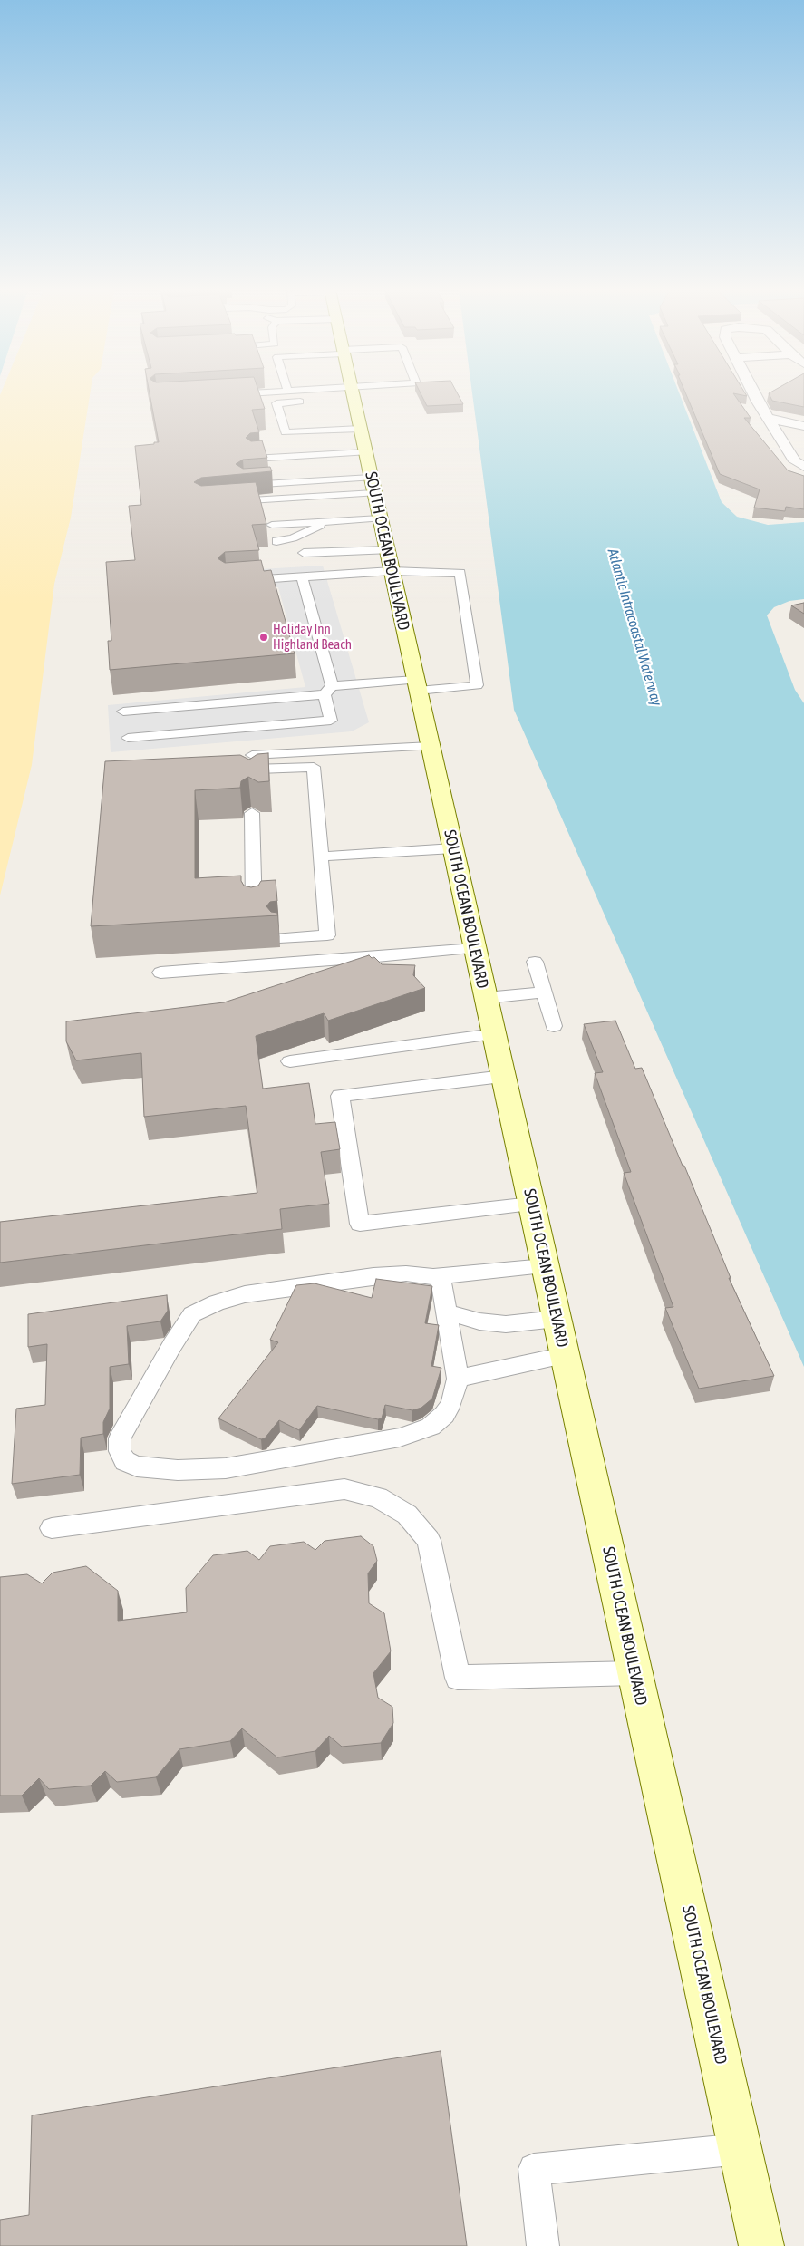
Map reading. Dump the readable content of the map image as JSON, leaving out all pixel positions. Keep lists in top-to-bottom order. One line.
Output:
{"streets":{"main road":["SOUTH OCEAN BOULEVARD"]},"water":["Atlantic Intracoastal Waterway"],"places":["Holiday Inn Highland Beach"]}
